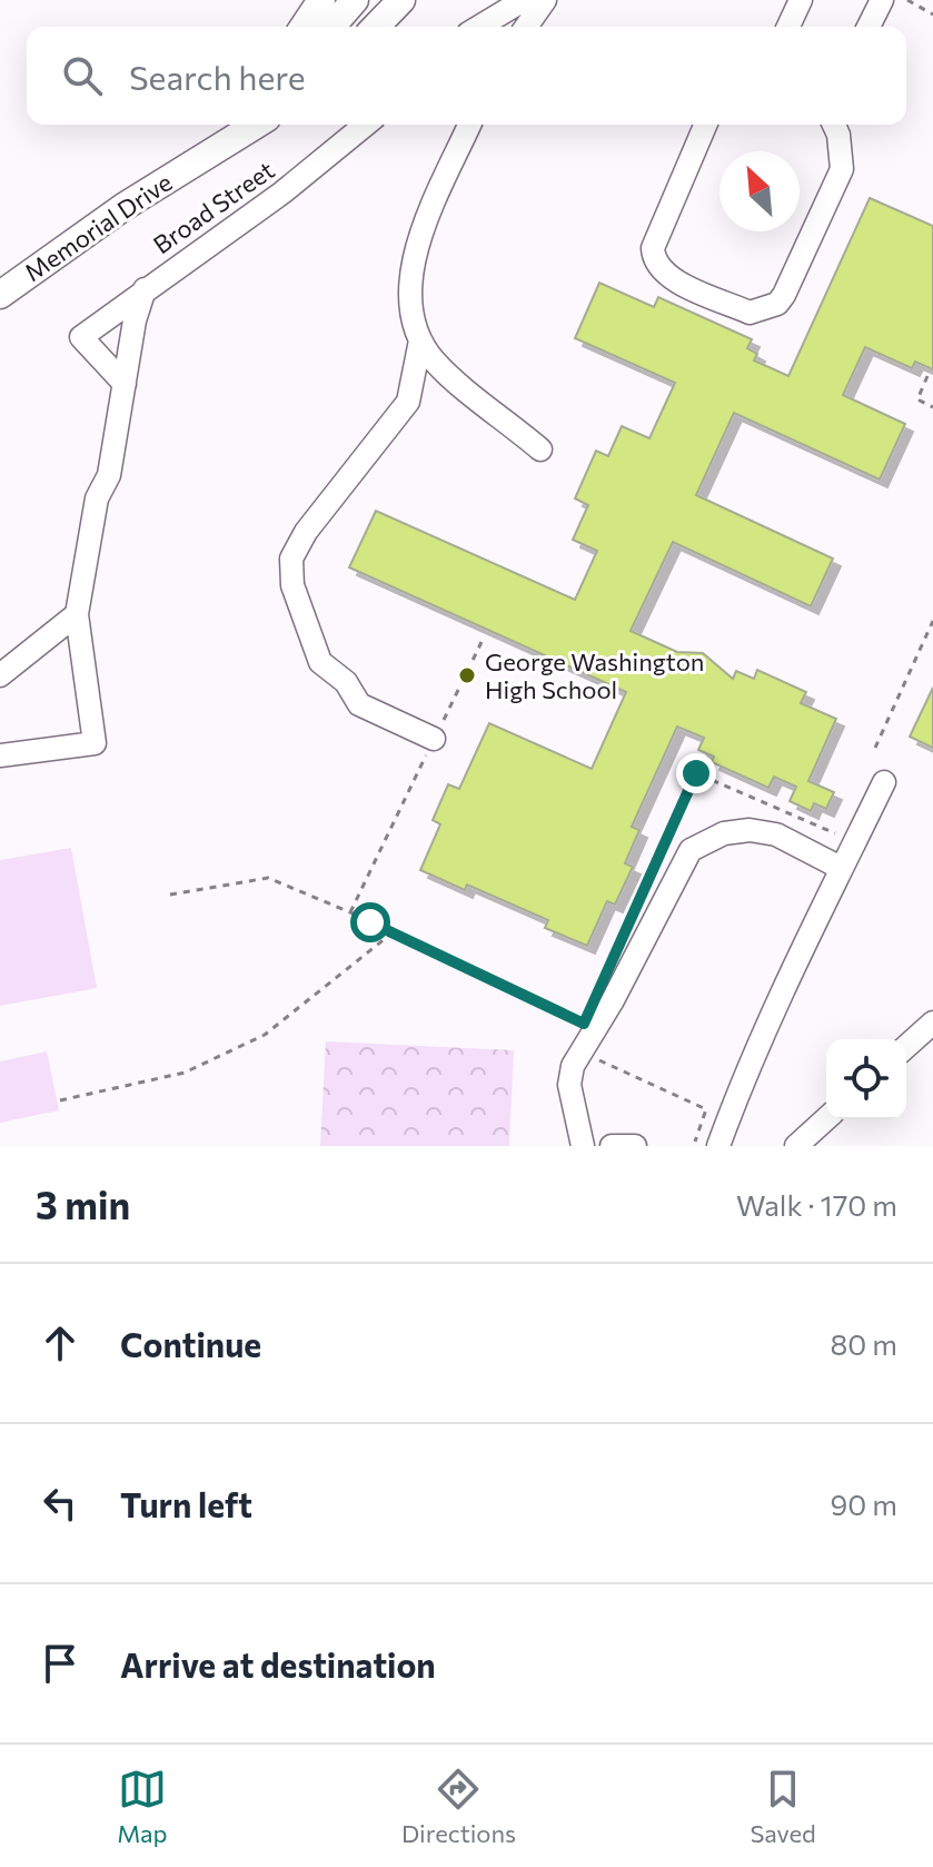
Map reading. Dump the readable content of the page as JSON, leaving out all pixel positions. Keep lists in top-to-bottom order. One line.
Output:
{"streets":{"main road":["Memorial Drive"],"street":["Broad Street"]},"places":["George Washington High School"],"north":"top left","page":{"search":"Search here","heading":["3 min","Walk · 170 m"],"list":[["Continue","80 m"],["Turn left","90 m"],"Arrive at destination"],"nav":["Map","Directions","Saved"]}}
